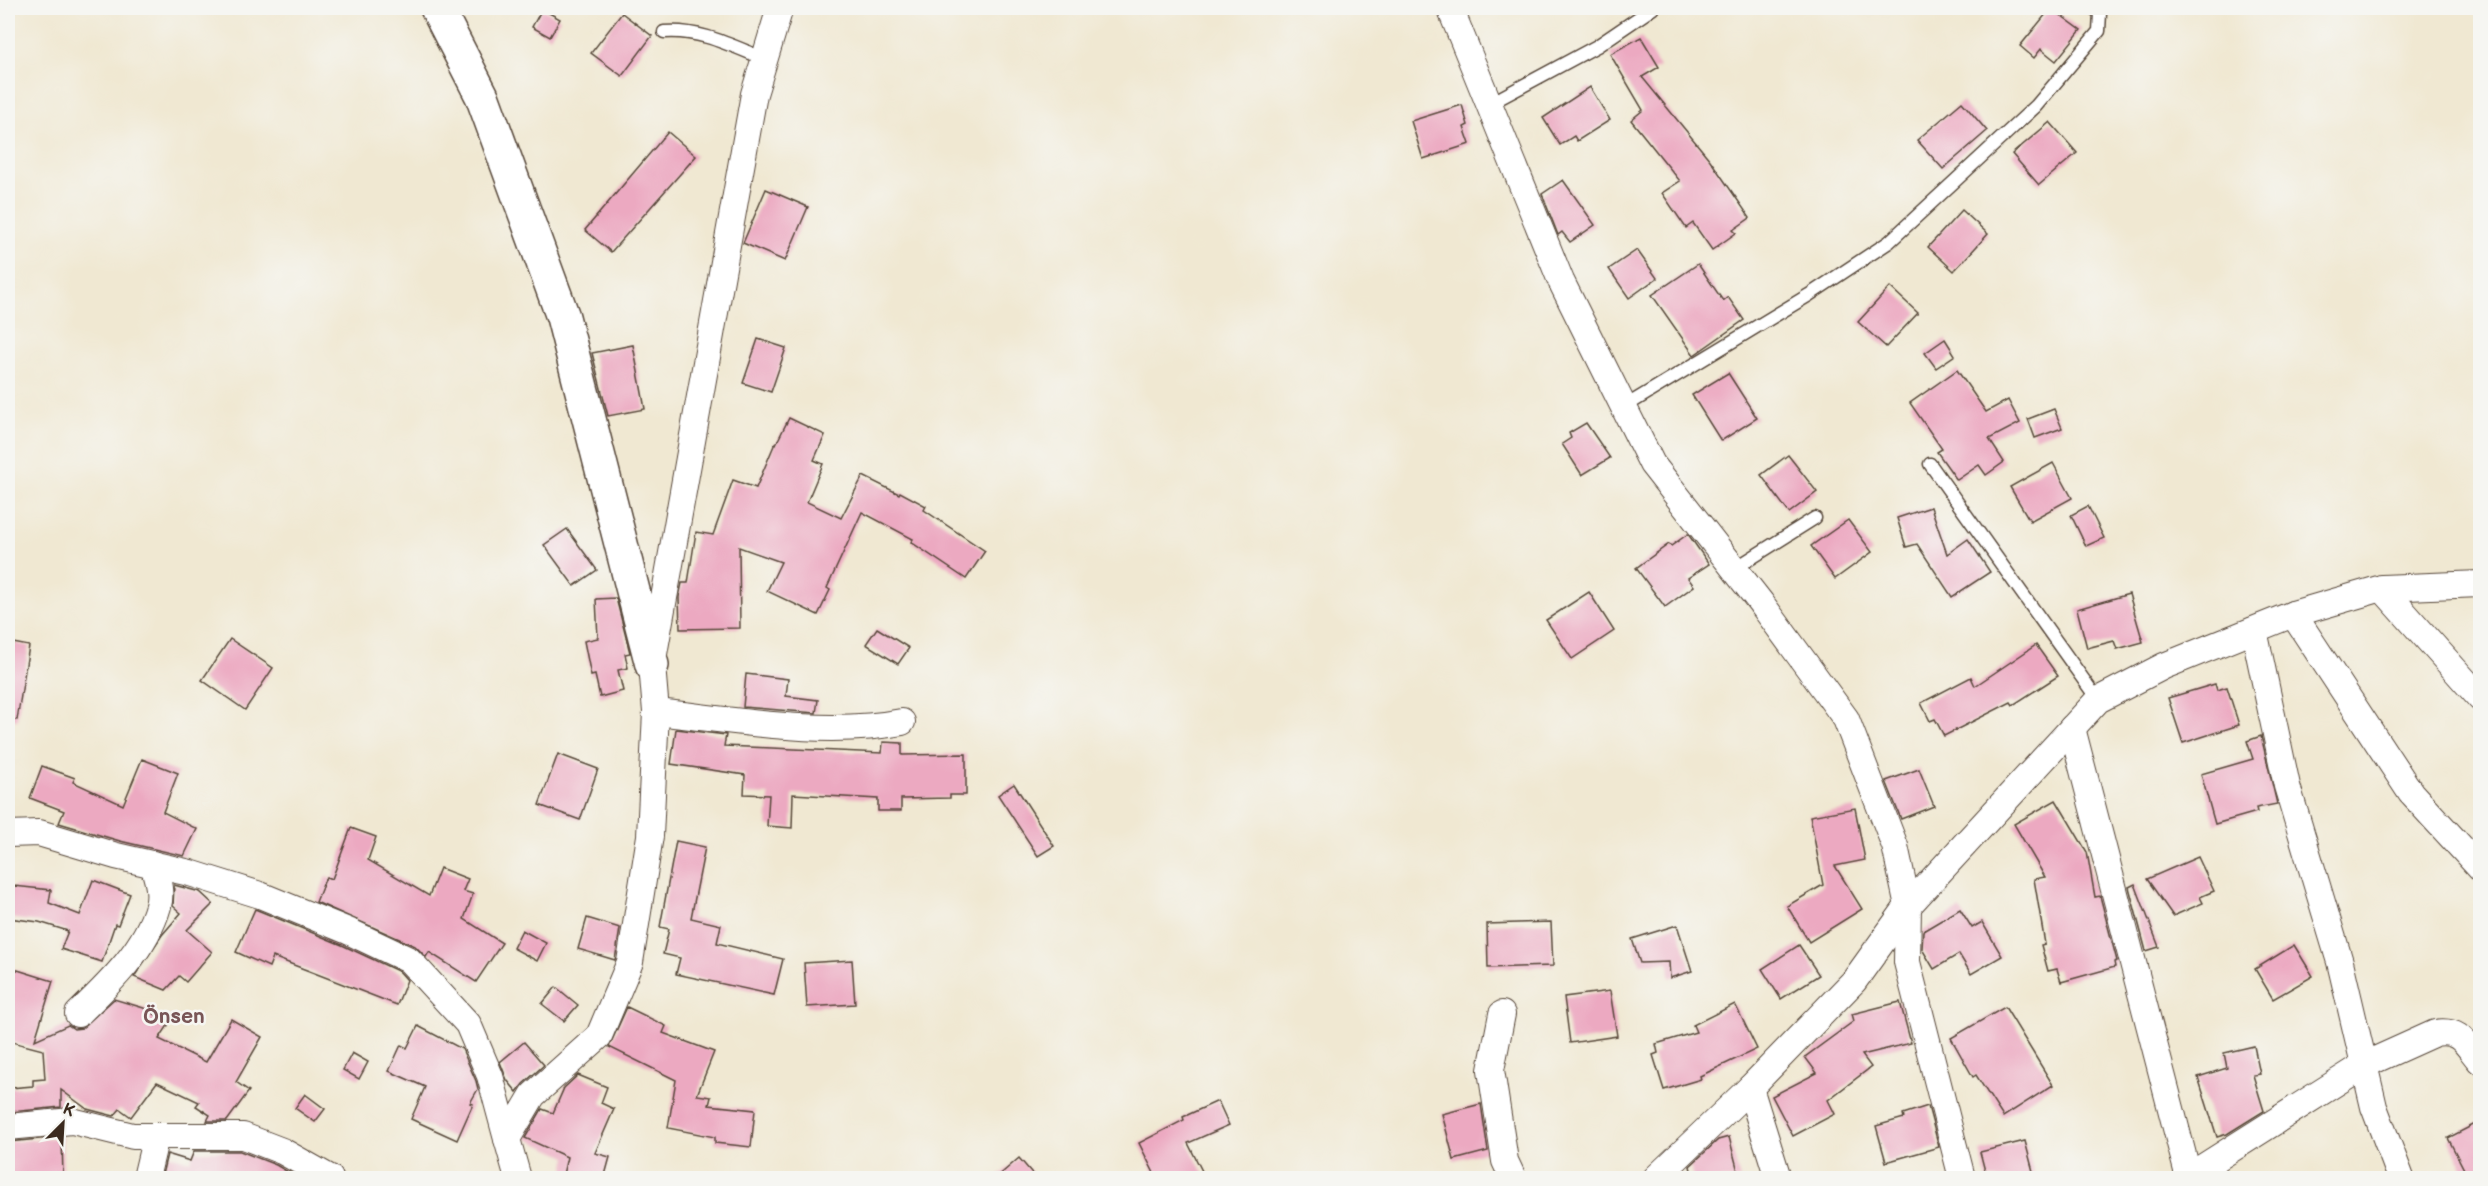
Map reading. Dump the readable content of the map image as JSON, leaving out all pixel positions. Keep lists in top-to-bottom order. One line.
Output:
{"districts":["Önsen"],"north":"top right"}
